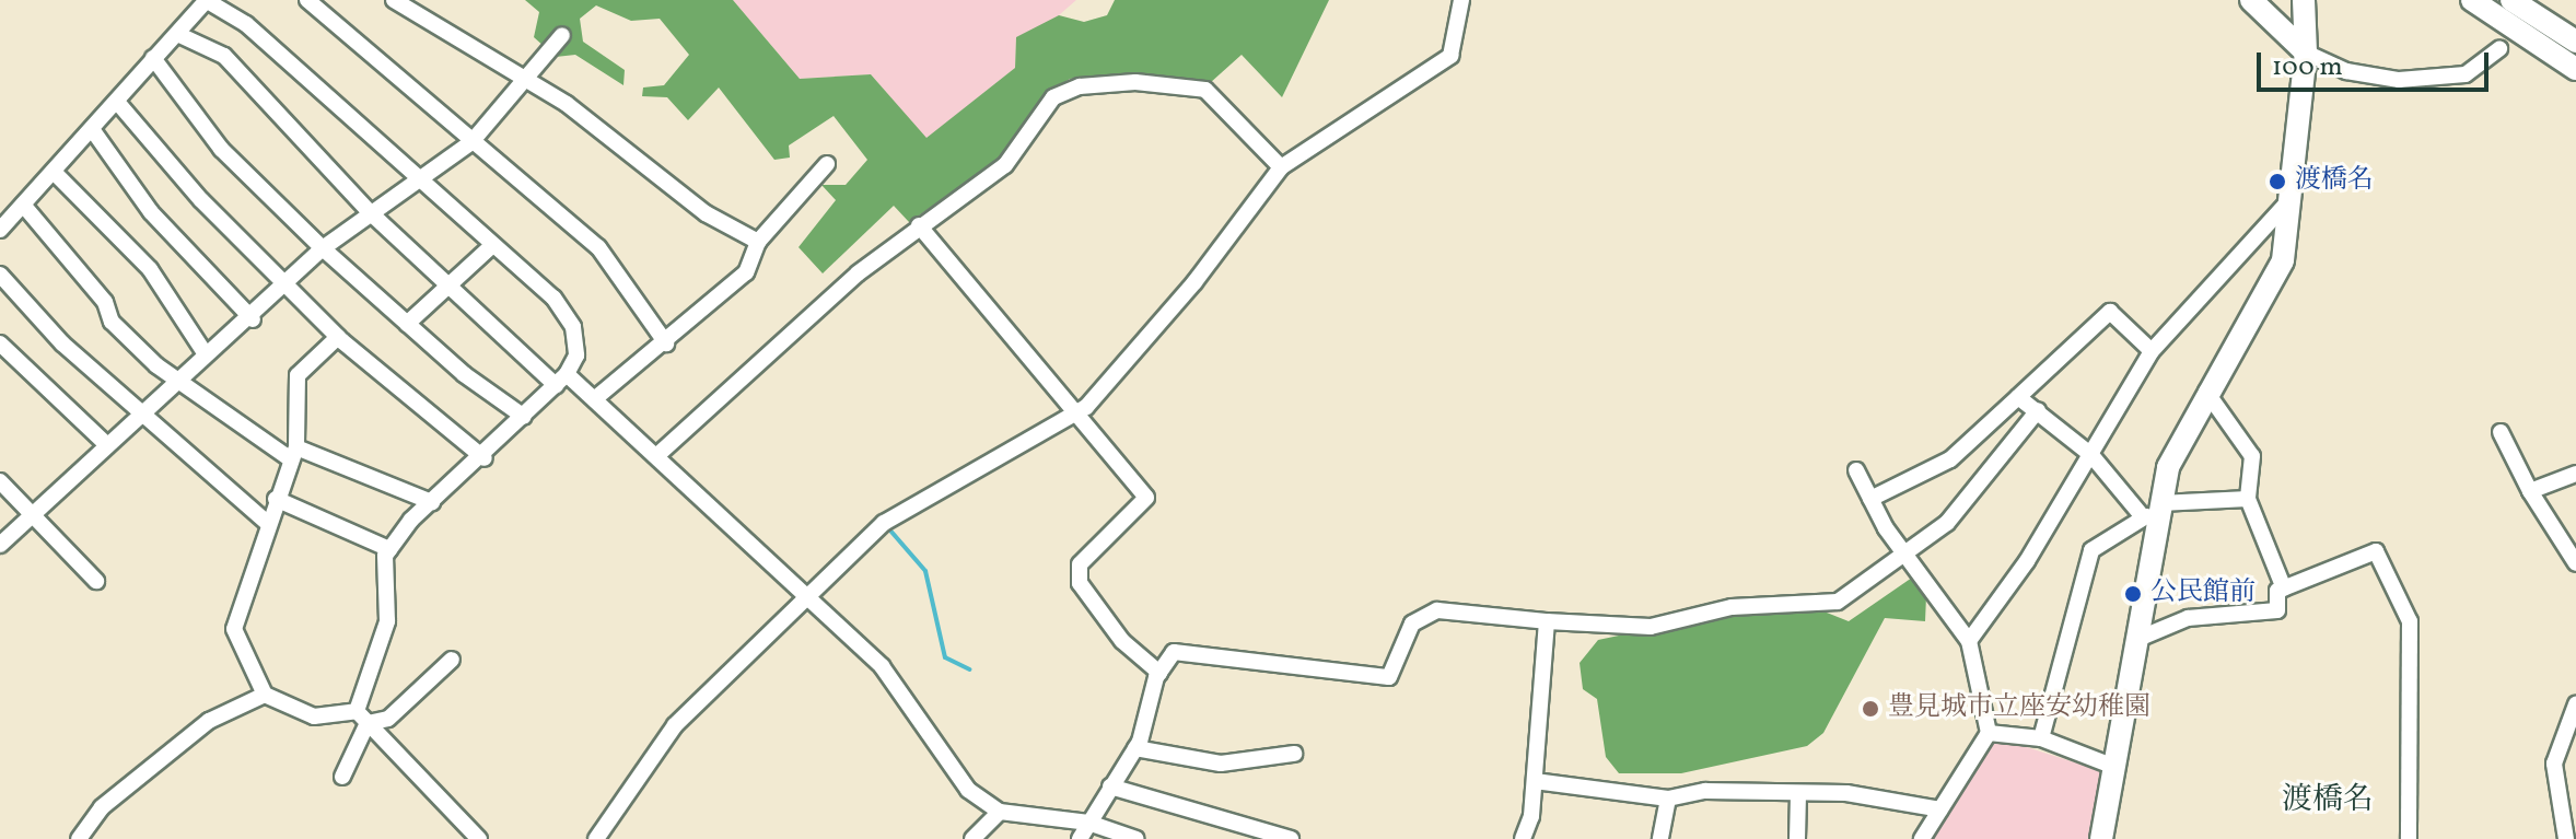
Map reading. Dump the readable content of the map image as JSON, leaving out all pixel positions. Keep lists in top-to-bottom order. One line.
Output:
{"districts":["渡橋名"],"places":["渡橋名","公民館前","豊見城市立座安幼稚園"],"scale_bar":"100 m"}
